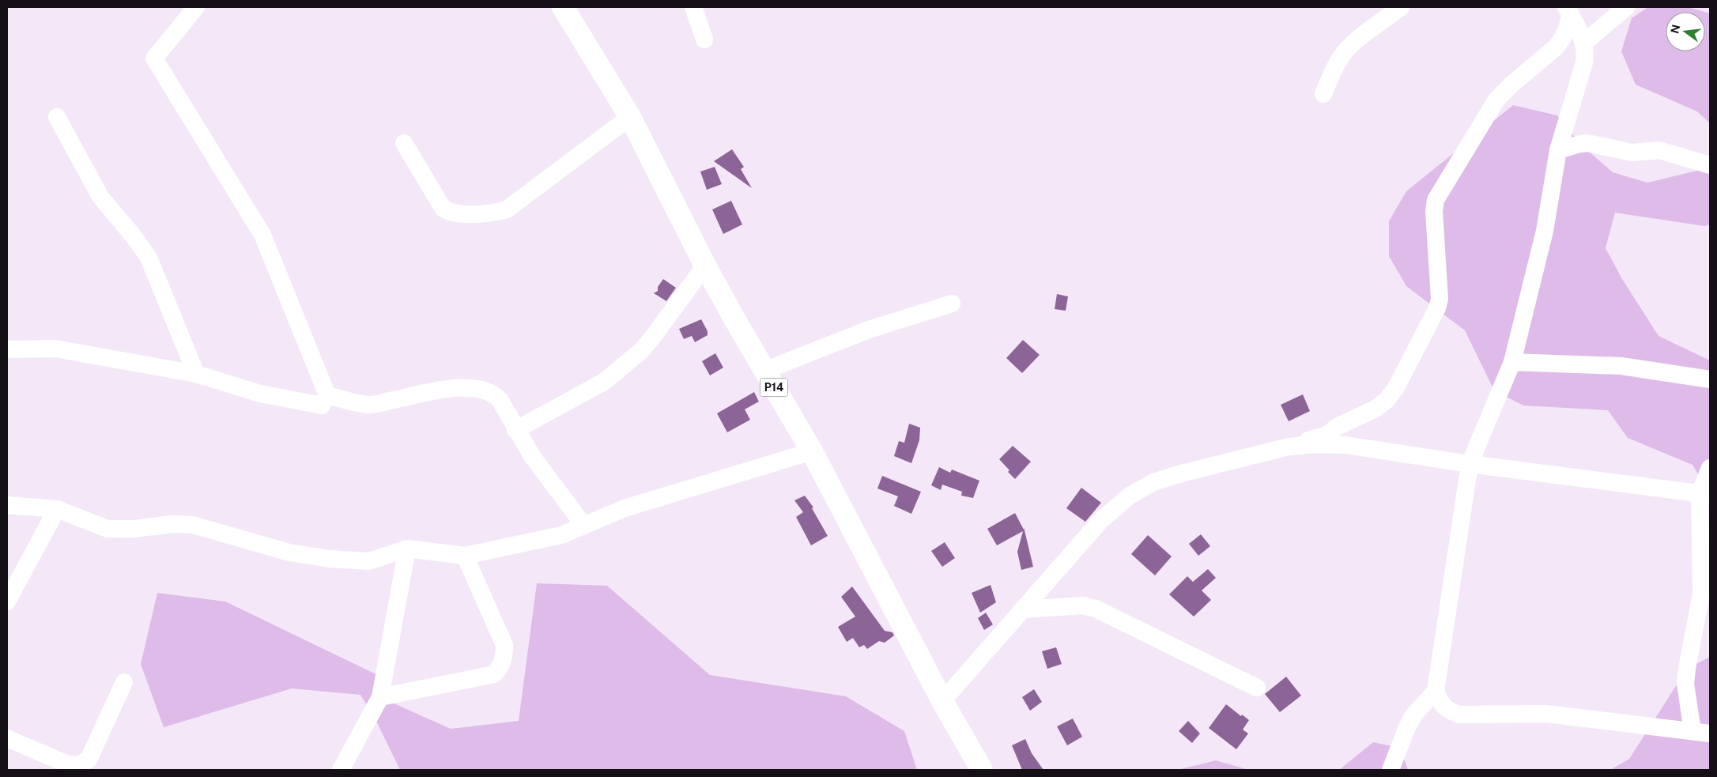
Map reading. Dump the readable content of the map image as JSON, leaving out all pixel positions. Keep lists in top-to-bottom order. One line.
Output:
{"streets":{"main road":["P14"]},"north":"left"}
